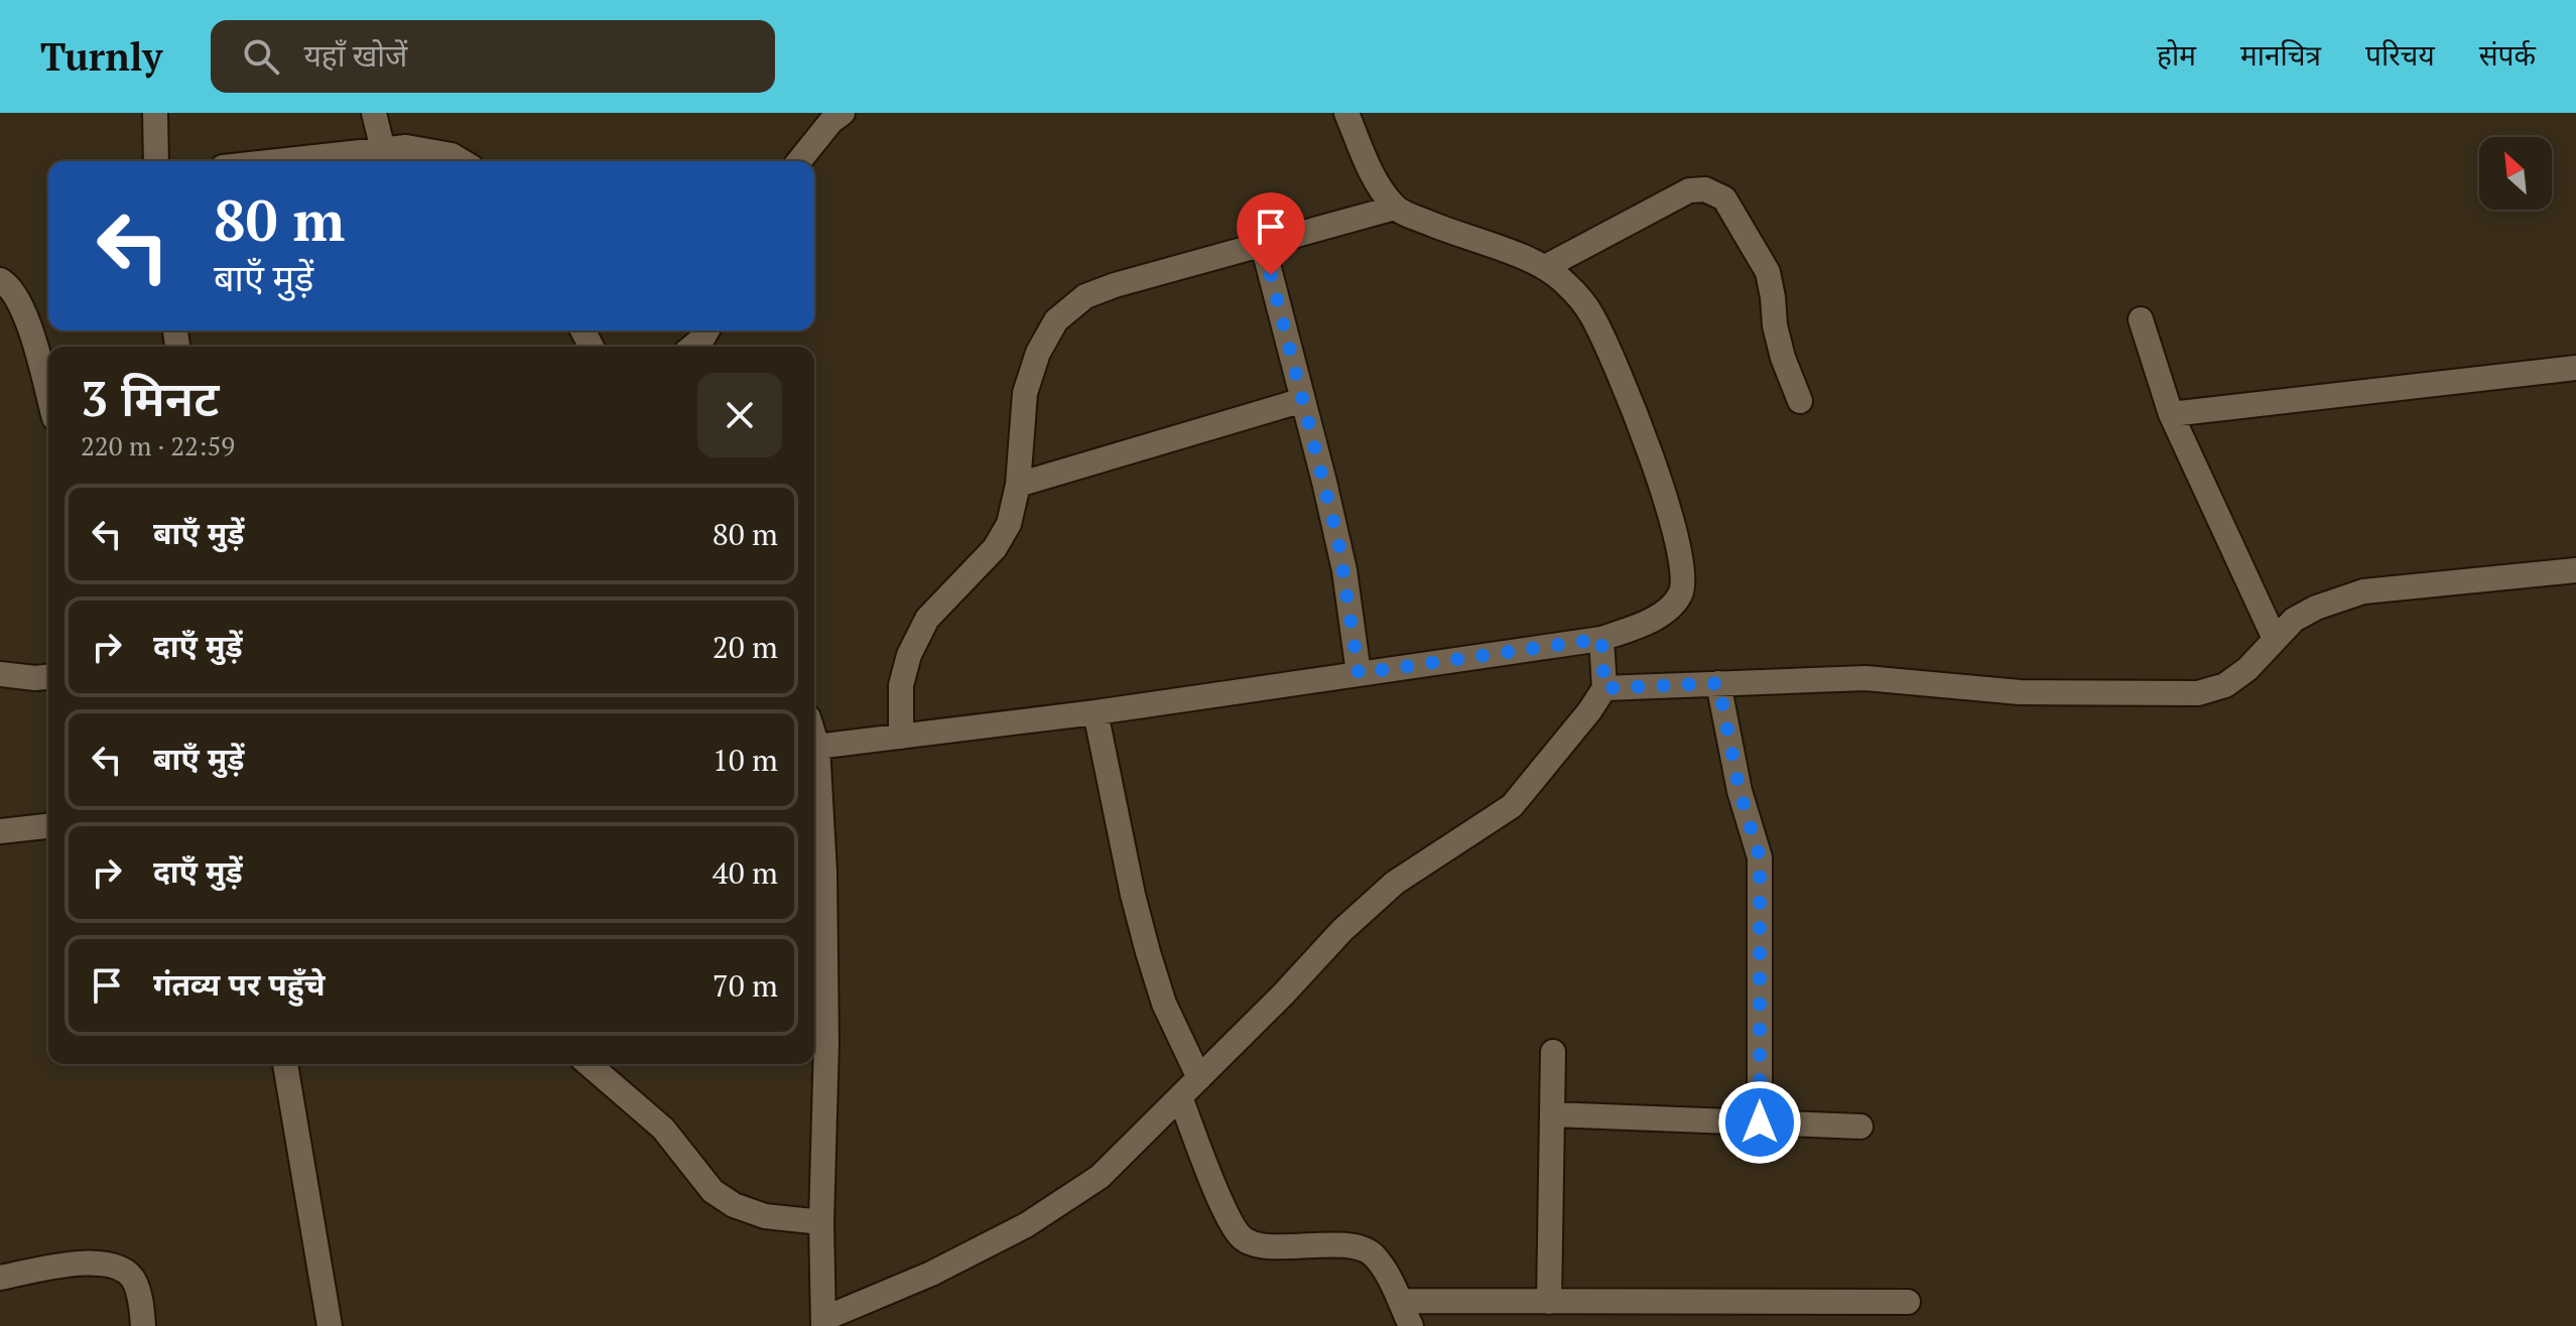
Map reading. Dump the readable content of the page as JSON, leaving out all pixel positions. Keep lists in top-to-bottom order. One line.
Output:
{"north":"top left","page":{"header":"Turnly","search":"यहाँ खोजें","nav":["होम","मानचित्र","परिचय","संपर्क"],"turn":["80 m","बाएँ मुड़ें"],"heading":["3 मिनट","220 m · 22:59"],"list":[{"name":"बाएँ मुड़ें","value":"80 m"},{"name":"दाएँ मुड़ें","value":"20 m"},{"name":"बाएँ मुड़ें","value":"10 m"},{"name":"दाएँ मुड़ें","value":"40 m"},{"name":"गंतव्य पर पहुँचे","value":"70 m"}]}}
